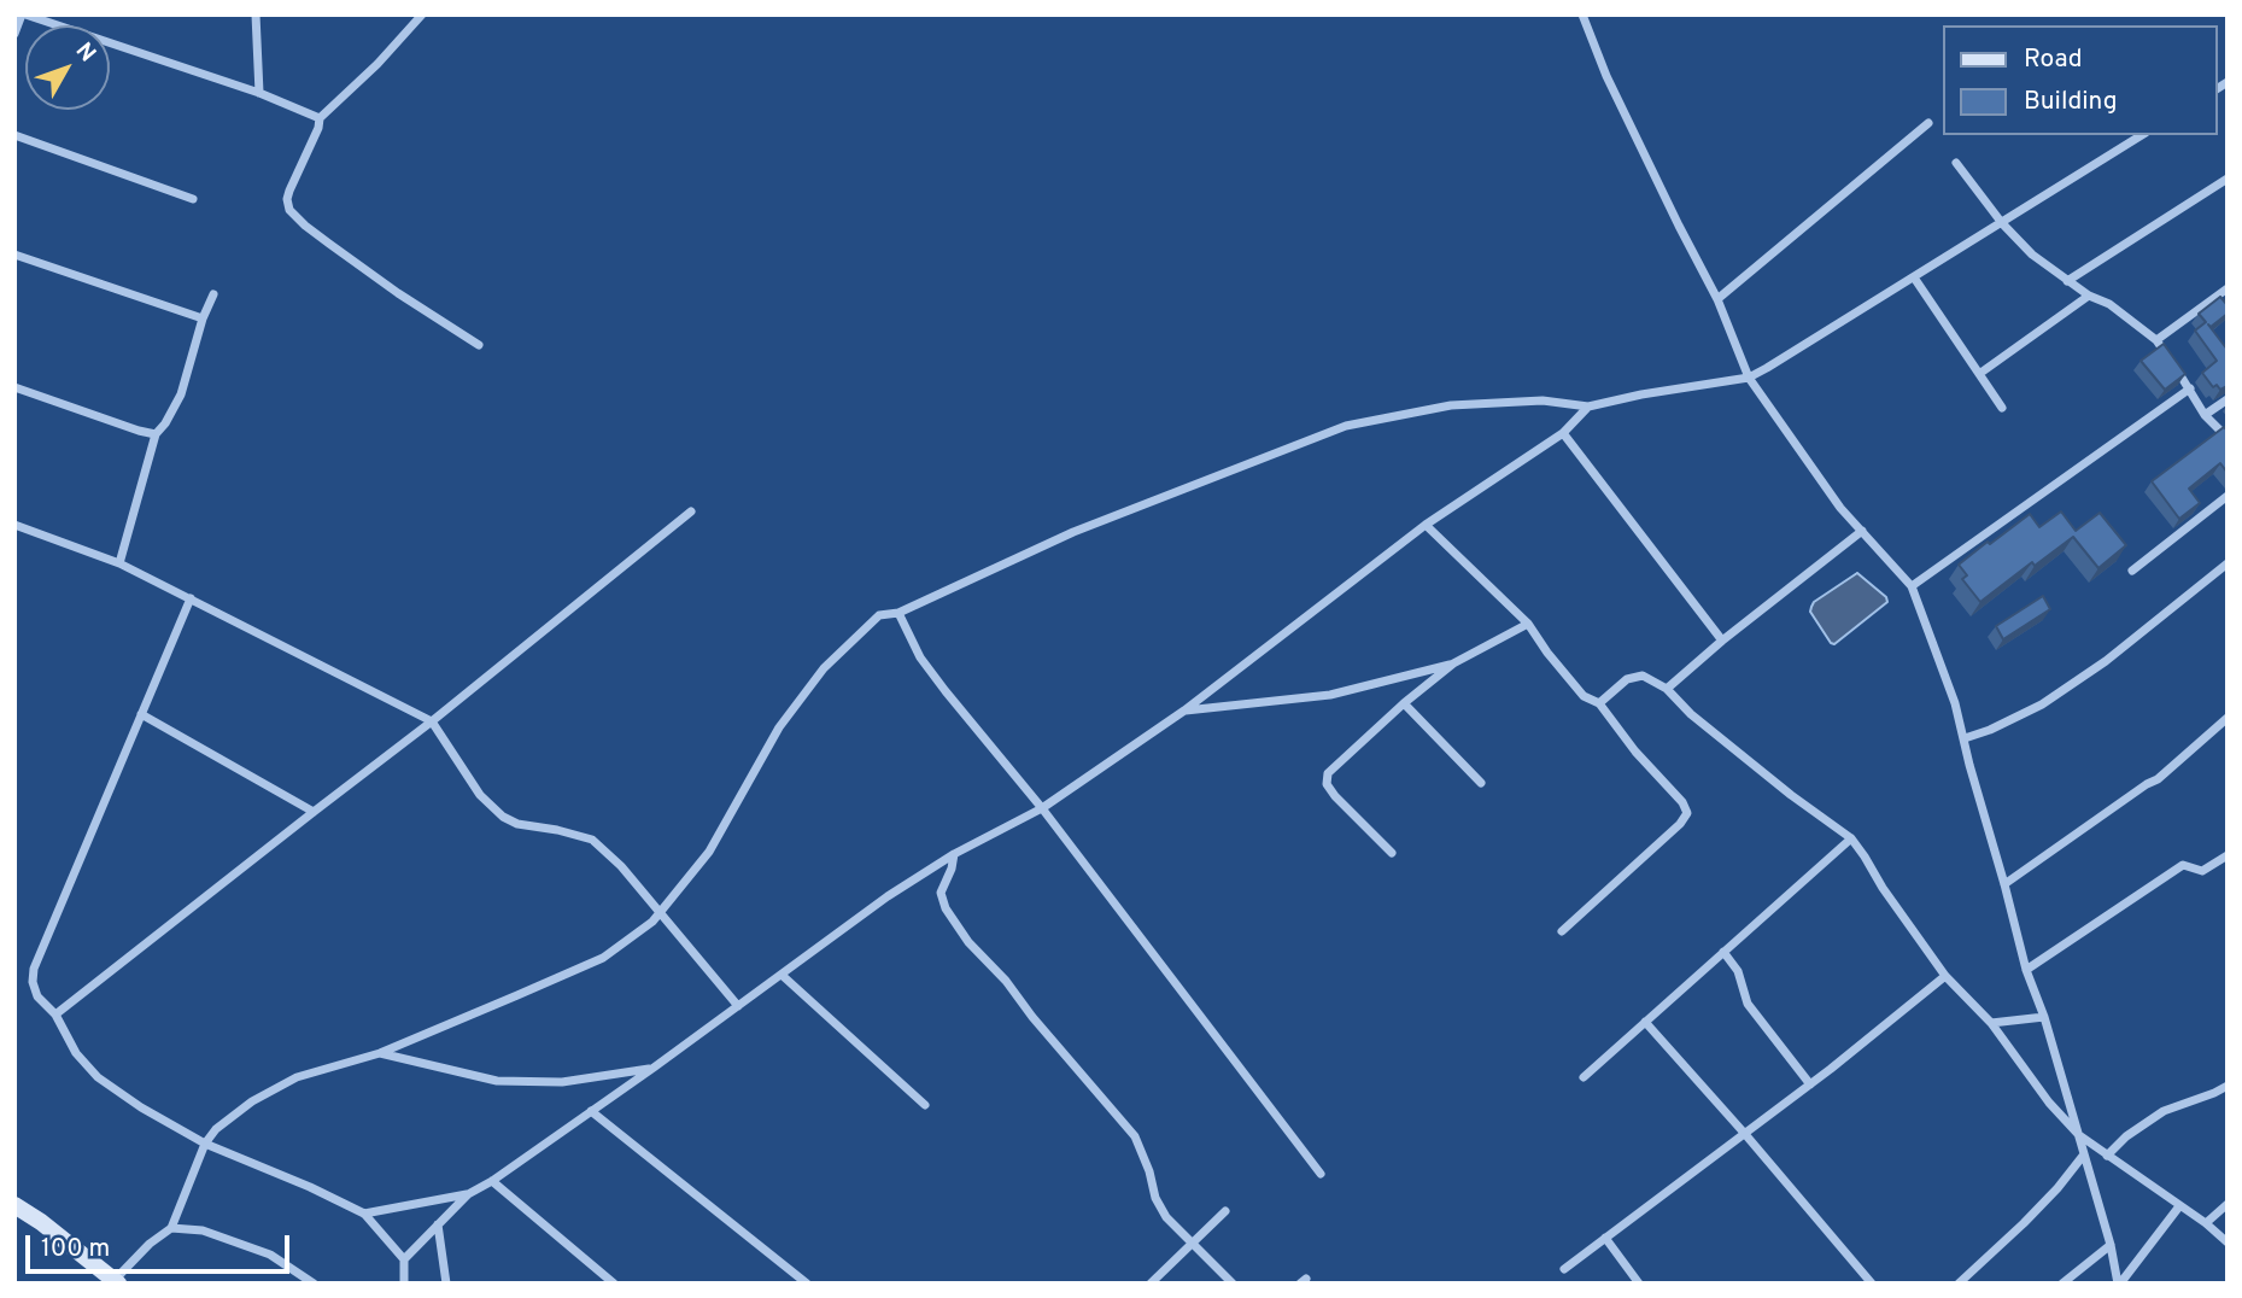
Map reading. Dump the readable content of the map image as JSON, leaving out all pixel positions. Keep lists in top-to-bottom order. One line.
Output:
{"legend":["Road","Building"],"scale_bar":"100 m","north":"top right"}
